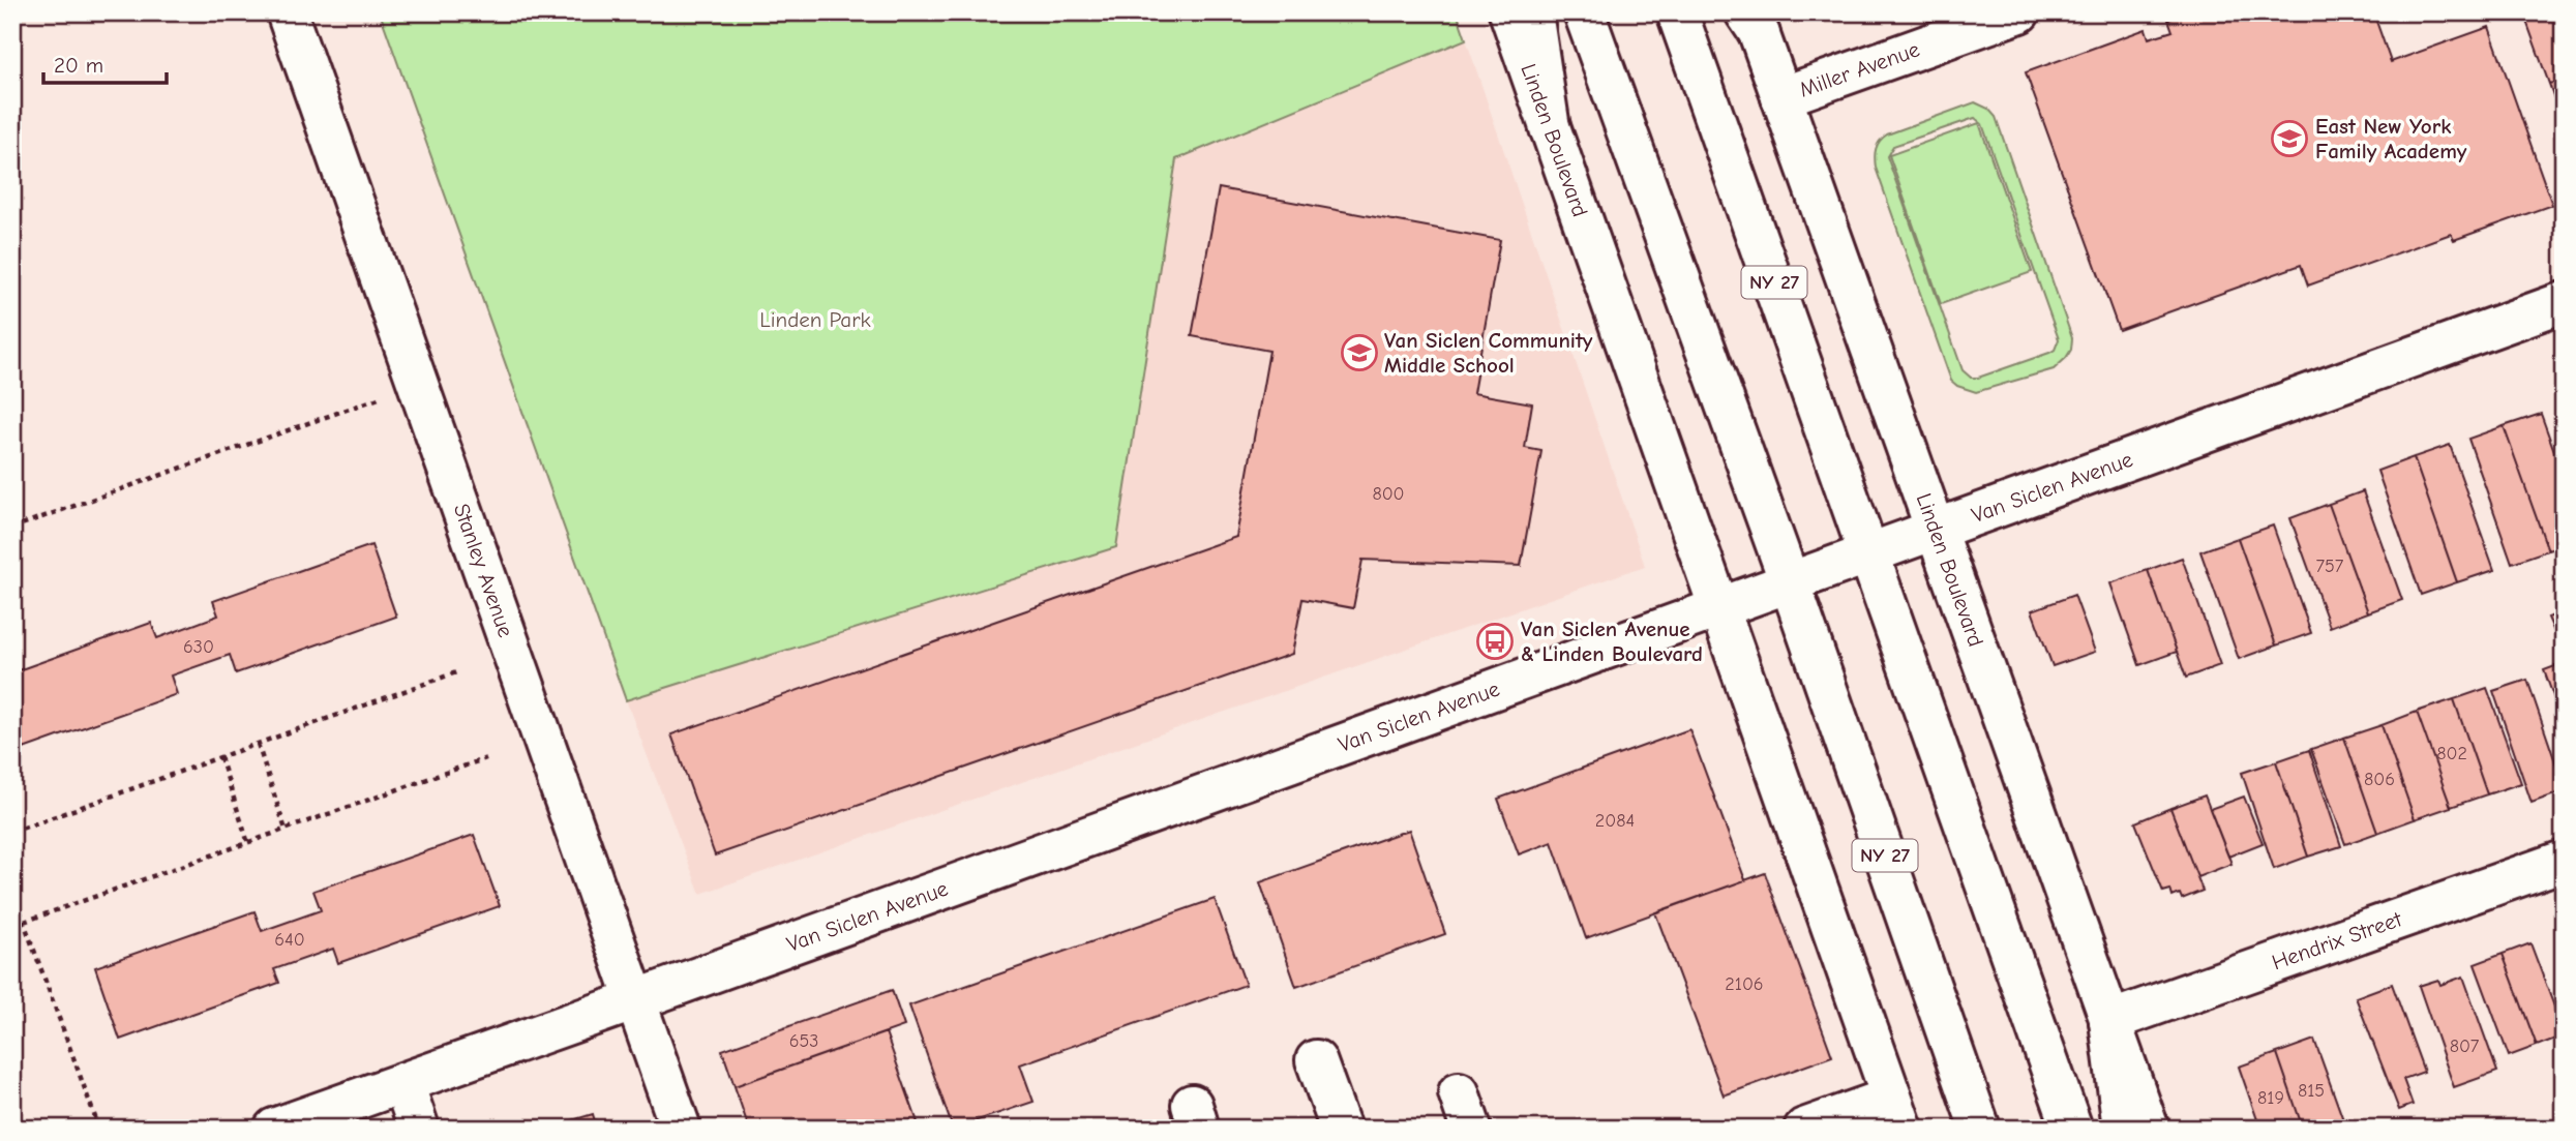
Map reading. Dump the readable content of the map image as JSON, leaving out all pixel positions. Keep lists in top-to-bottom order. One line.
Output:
{"streets":{"main road":["Miller Avenue","Linden Boulevard","NY 27","Van Siclen Avenue","Stanley Avenue","Hendrix Street"]},"crossings":[["Miller Avenue","Linden Boulevard"],["Linden Boulevard","Van Siclen Avenue"],["Linden Boulevard","Hendrix Street"],["NY 27","Van Siclen Avenue"],["Van Siclen Avenue","Stanley Avenue"]],"parks":["Linden Park"],"places":{"school or university":["East New York Family Academy","Van Siclen Community Middle School"],"bus stop":["Van Siclen Avenue & Linden Boulevard"]},"house_numbers":["800","757","630","802","806","2084","640","2106","653","807","815","819"],"scale_bar":"20 m"}
